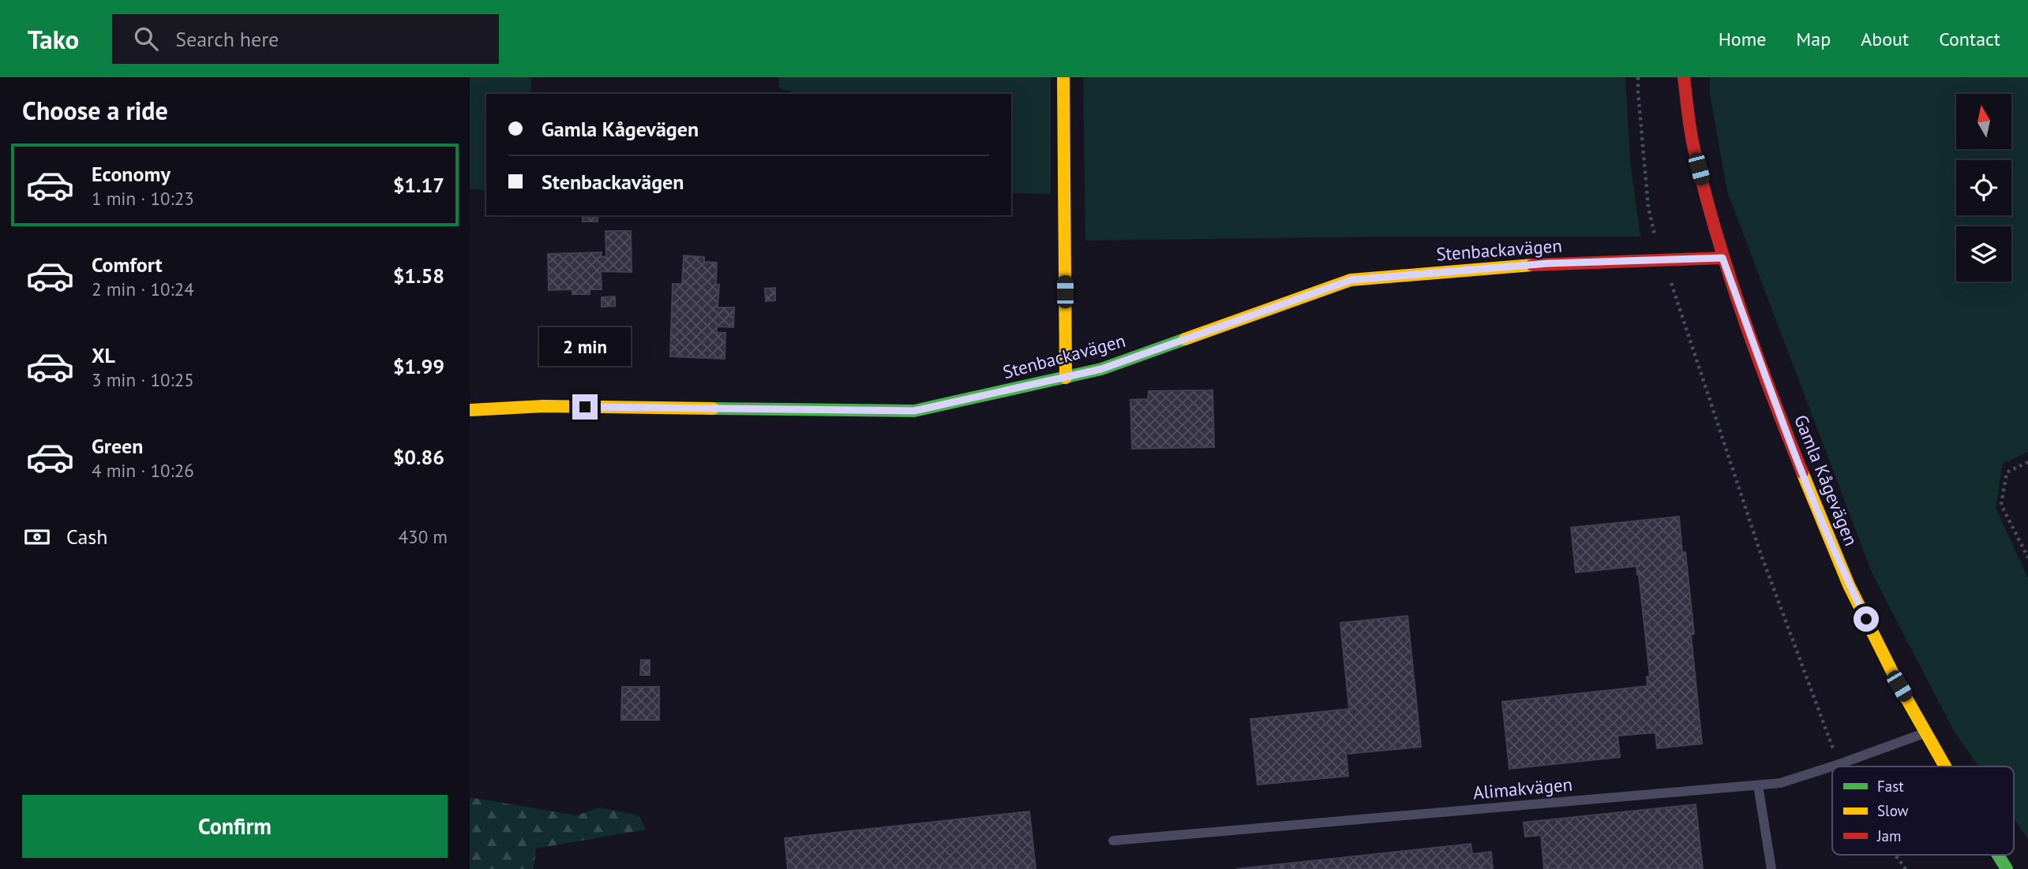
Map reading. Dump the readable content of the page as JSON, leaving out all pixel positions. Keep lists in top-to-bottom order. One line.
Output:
{"streets":{"street":["Stenbackavägen","Gamla Kågevägen"],"lane":["Alimakvägen"]},"crossings":[["Stenbackavägen","Gamla Kågevägen"],["Gamla Kågevägen","Alimakvägen"]],"legend":["Fast","Slow","Jam"],"north":"top","page":{"header":"Tako","search":"Search here","nav":["Home","Map","About","Contact"],"heading":"Choose a ride","banner":["Gamla Kågevägen","Stenbackavägen"],"list":[{"name":"Economy","note":"1 min · 10:23","value":"$1.17"},{"name":"Comfort","note":"2 min · 10:24","value":"$1.58"},{"name":"XL","note":"3 min · 10:25","value":"$1.99"},{"name":"Green","note":"4 min · 10:26","value":"$0.86"}],"bubble":"2 min","pay":["Cash","430 m"],"buttons":"Confirm"}}
